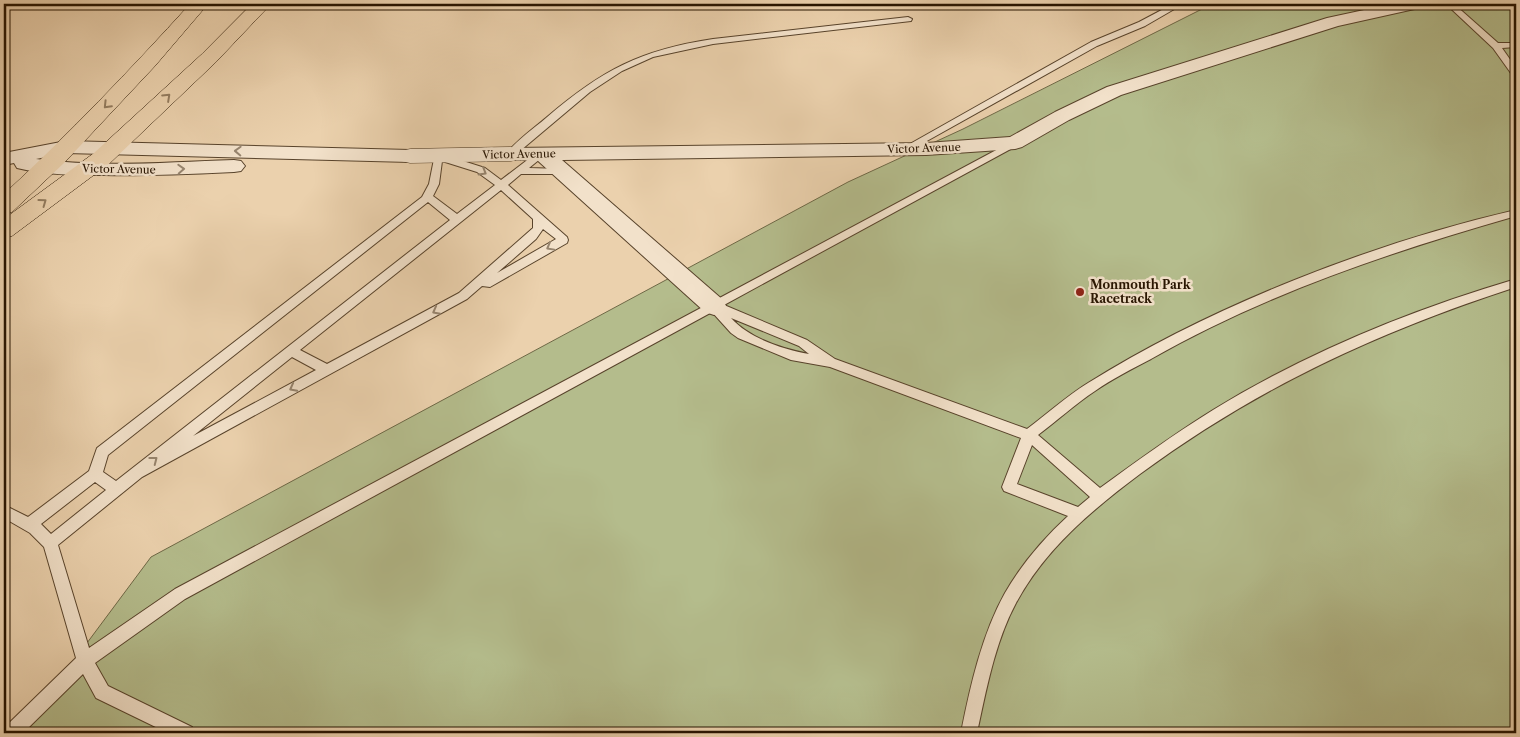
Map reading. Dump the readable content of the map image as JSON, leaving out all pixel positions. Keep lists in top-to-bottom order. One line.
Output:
{"streets":{"street":["Victor Avenue"]},"places":["Monmouth Park Racetrack"]}
